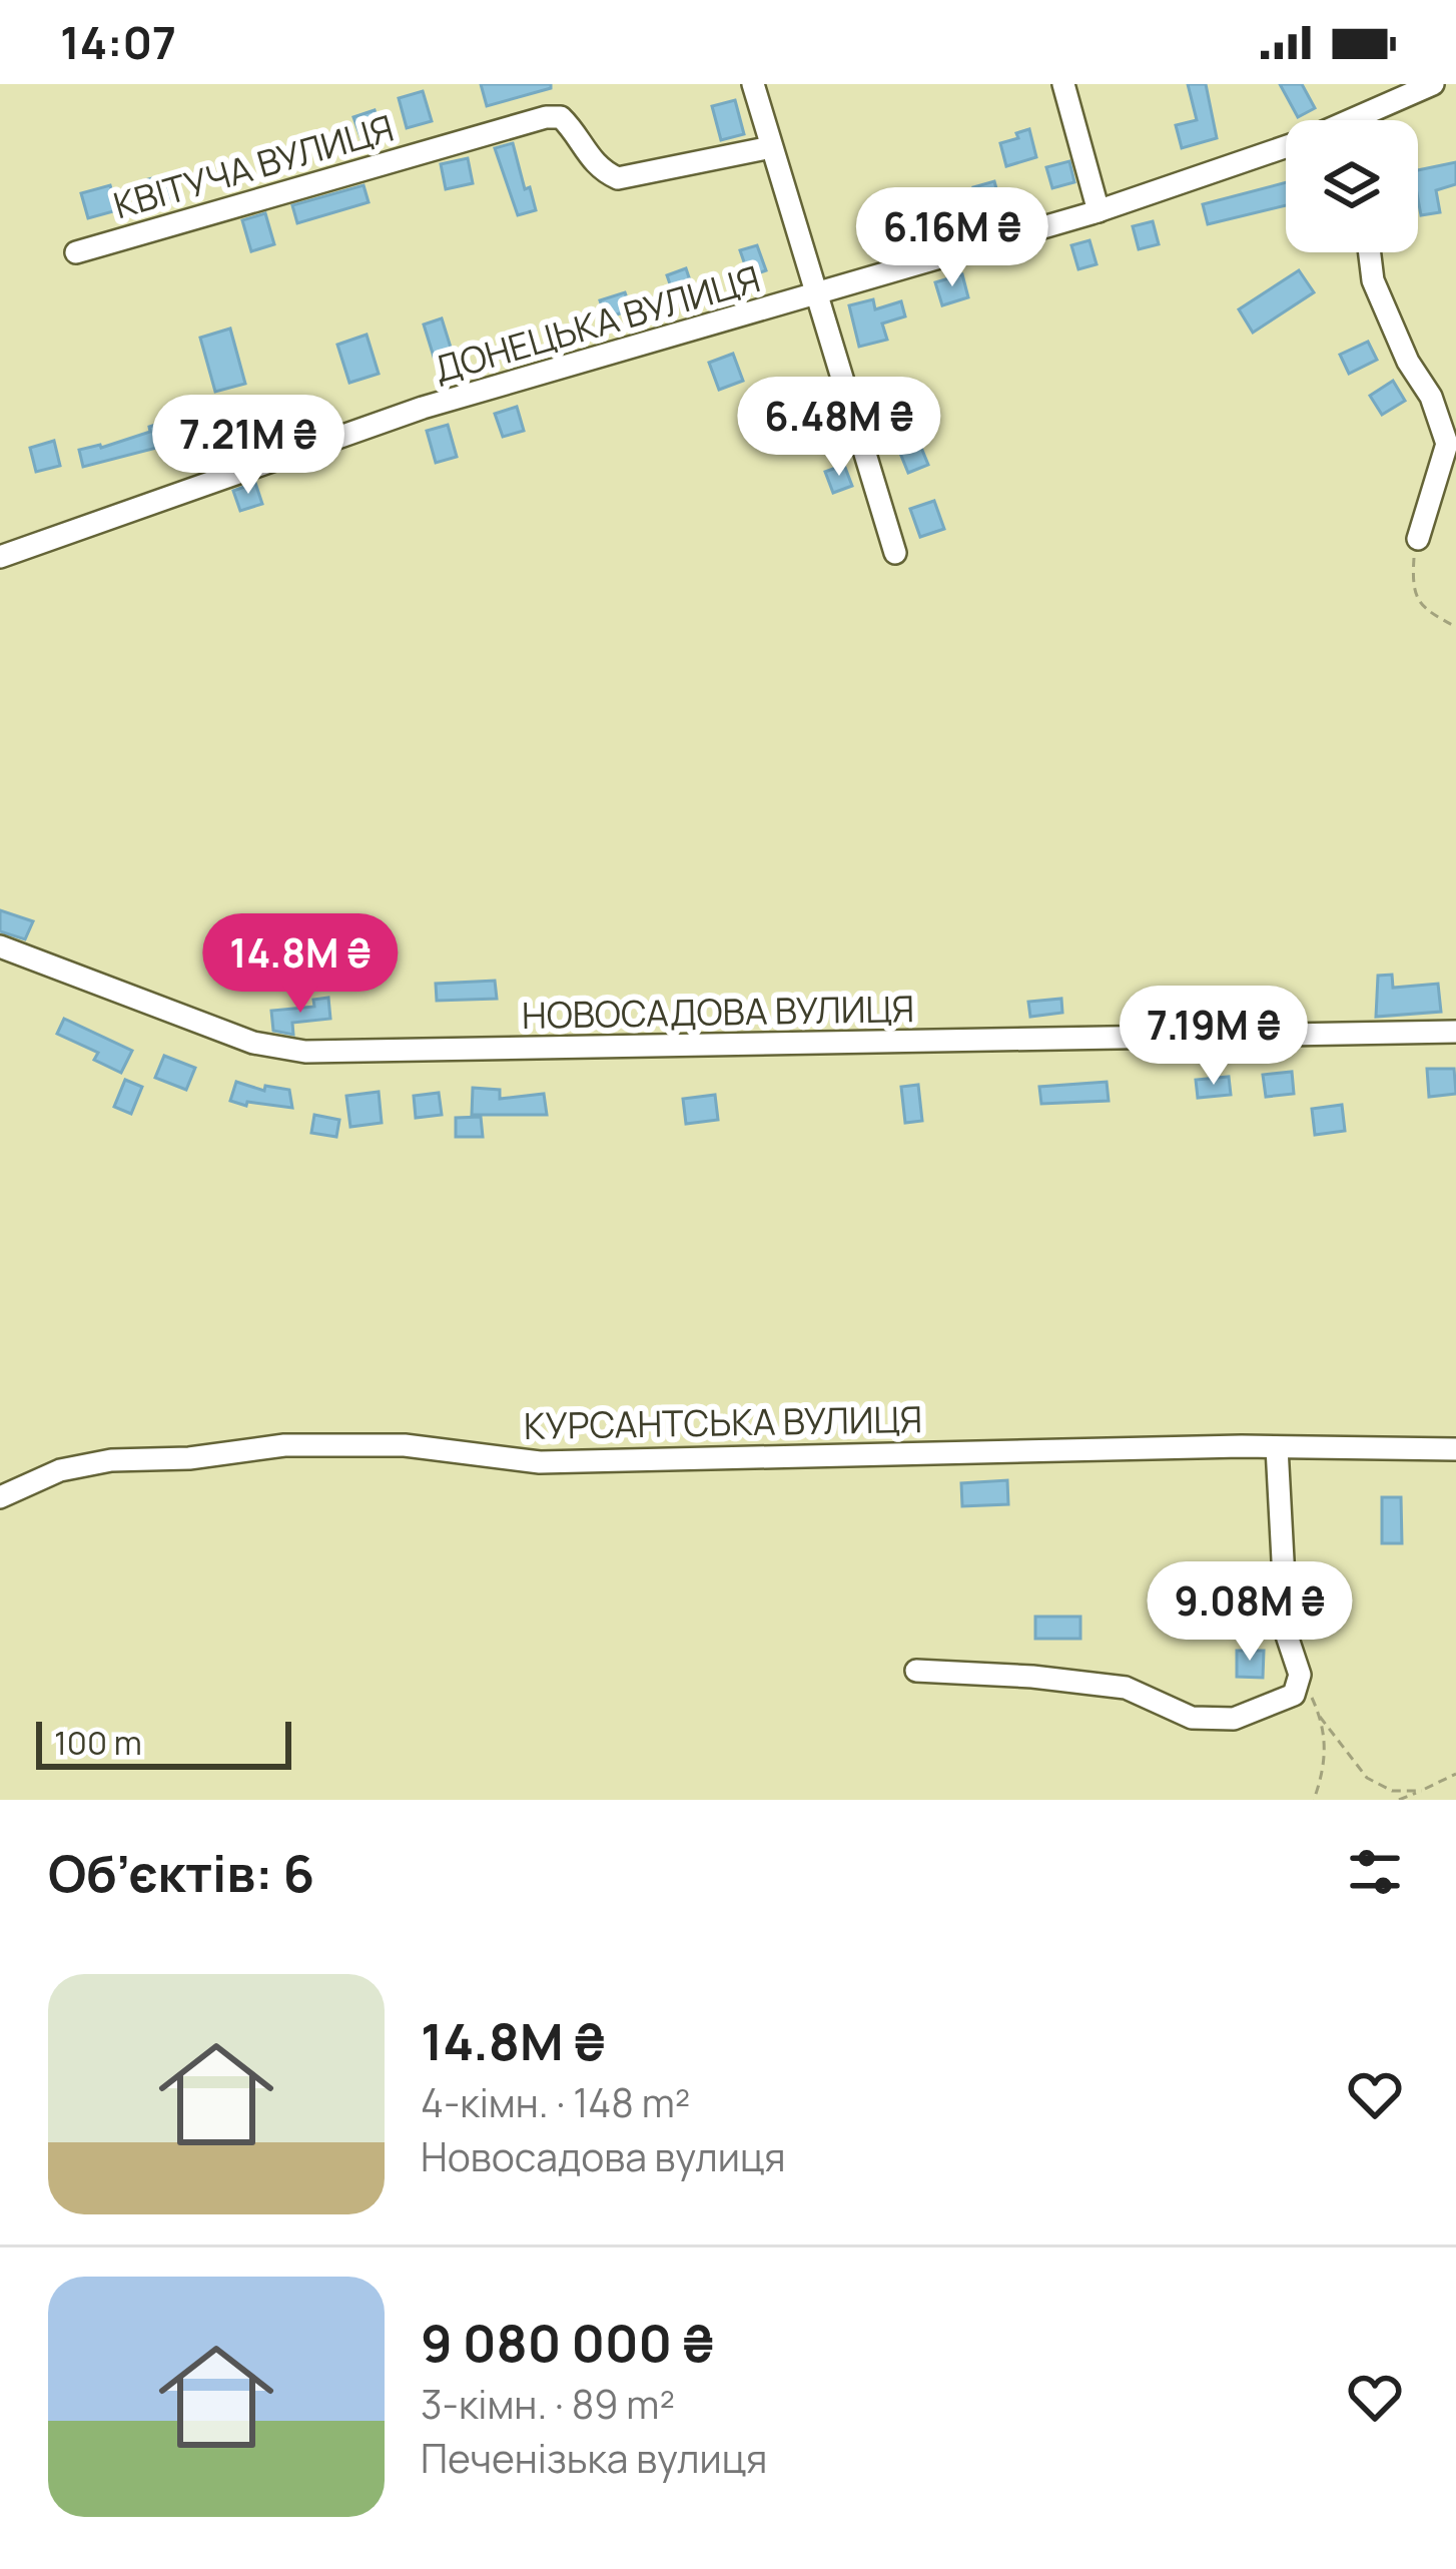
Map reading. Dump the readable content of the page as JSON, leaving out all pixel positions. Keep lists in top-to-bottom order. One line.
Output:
{"streets":{"street":["КВІТУЧА ВУЛИЦЯ","ДОНЕЦЬКА ВУЛИЦЯ","НОВОСАДОВА ВУЛИЦЯ","КУРСАНТСЬКА ВУЛИЦЯ"]},"scale_bar":"100 m","page":{"status":"14:07","price":["6.16M ₴","6.48M ₴","7.21M ₴","14.8M ₴","7.19M ₴","9.08M ₴"],"scale":"100 m","heading":"Об’єктів: 6","list":[{"name":"14.8M ₴","note":"4-кімн. · 148 m² · Новосадова вулиця"},{"name":"9 080 000 ₴","note":"3-кімн. · 89 m² · Печенізька вулиця"}]}}
